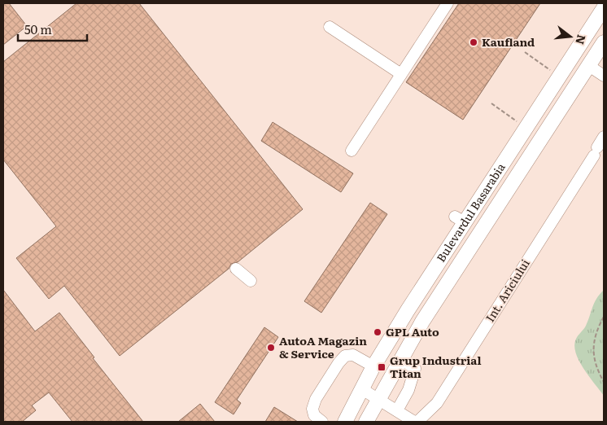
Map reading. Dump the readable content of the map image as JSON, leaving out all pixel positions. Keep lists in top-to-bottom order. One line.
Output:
{"streets":{"main road":["Bulevardul Basarabia"],"street":["Int. Ariciului"]},"places":{"other":["Kaufland","GPL Auto","AutoA Magazin & Service"],"transit":["Grup Industrial Titan"]},"scale_bar":"50 m","north":"right"}
